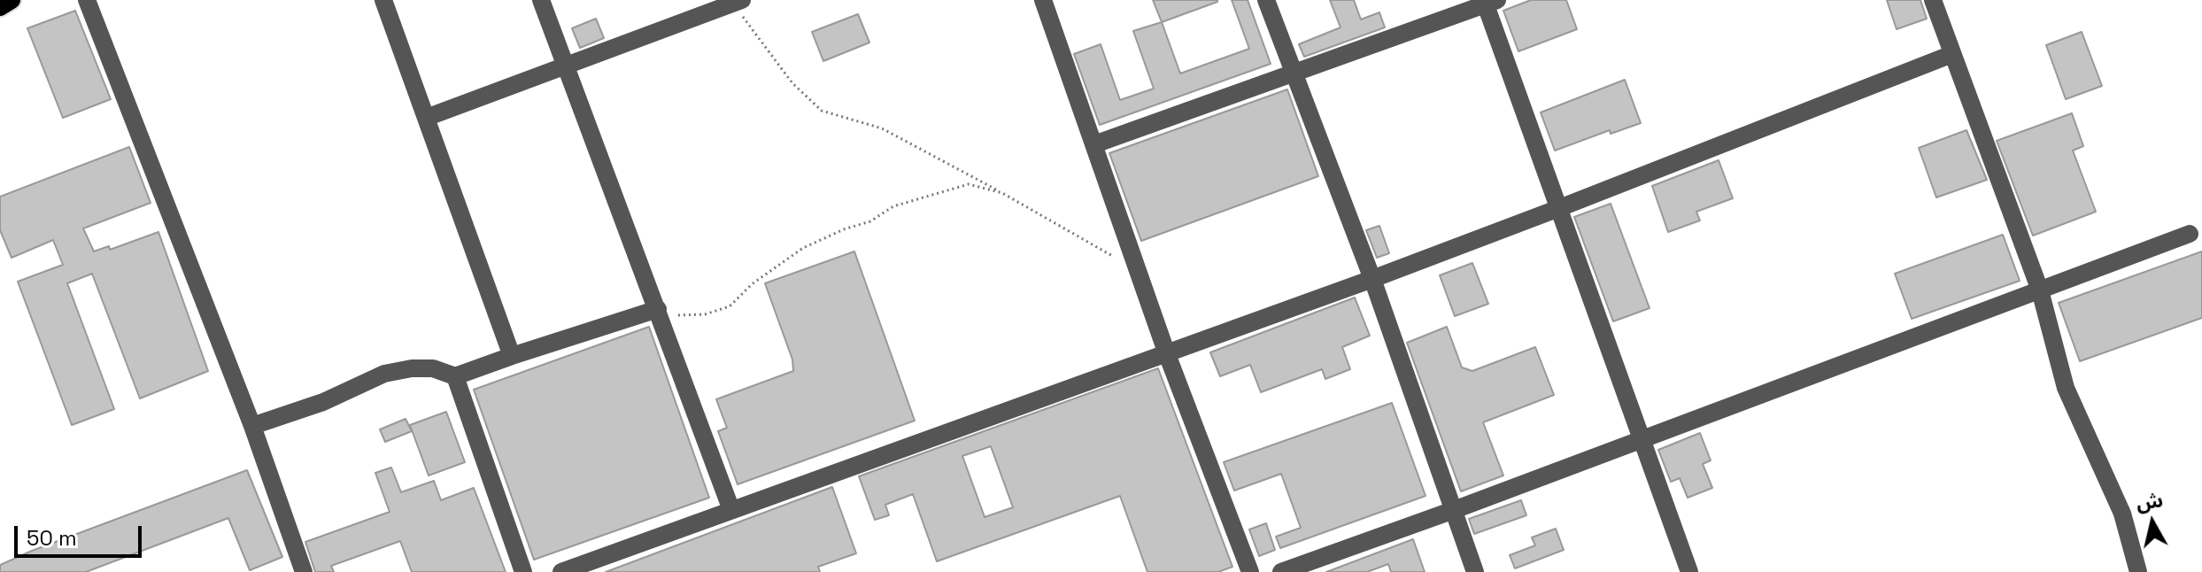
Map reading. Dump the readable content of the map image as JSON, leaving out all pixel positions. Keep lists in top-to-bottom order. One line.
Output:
{"scale_bar":"50 m","north":"top"}
